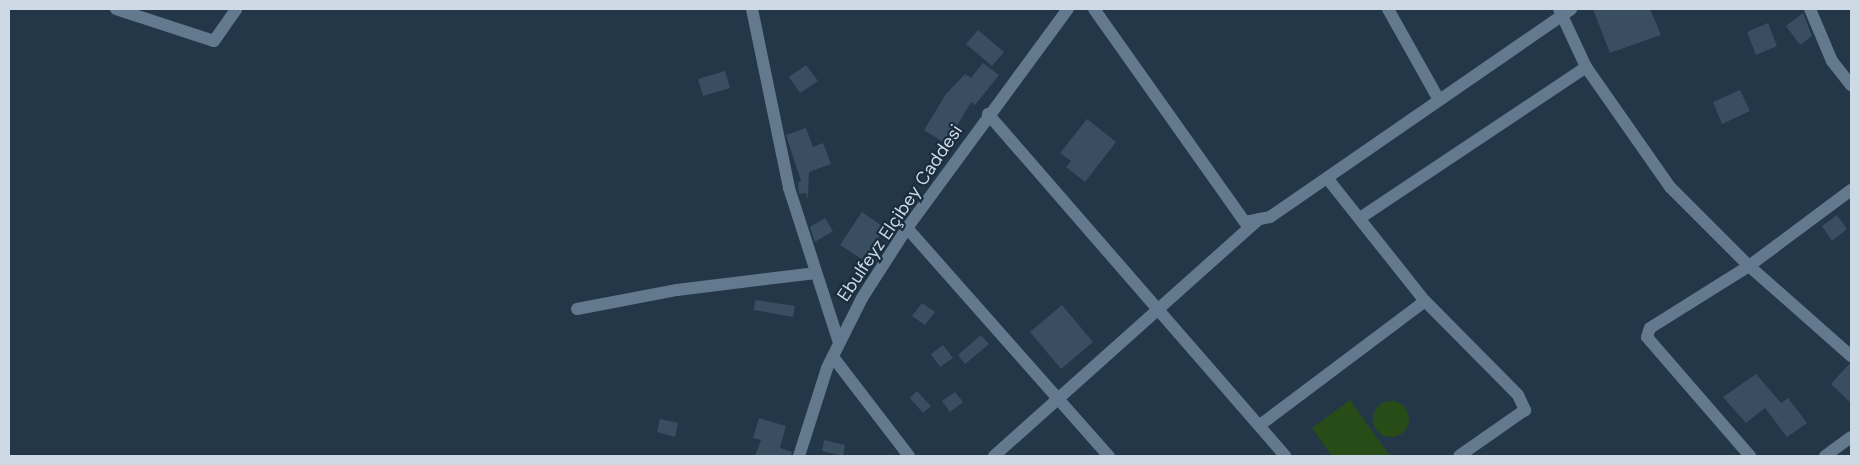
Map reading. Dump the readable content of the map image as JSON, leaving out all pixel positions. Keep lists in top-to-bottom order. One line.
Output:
{"streets":{"street":["Ebulfeyz Elçibey Caddesi"]}}
